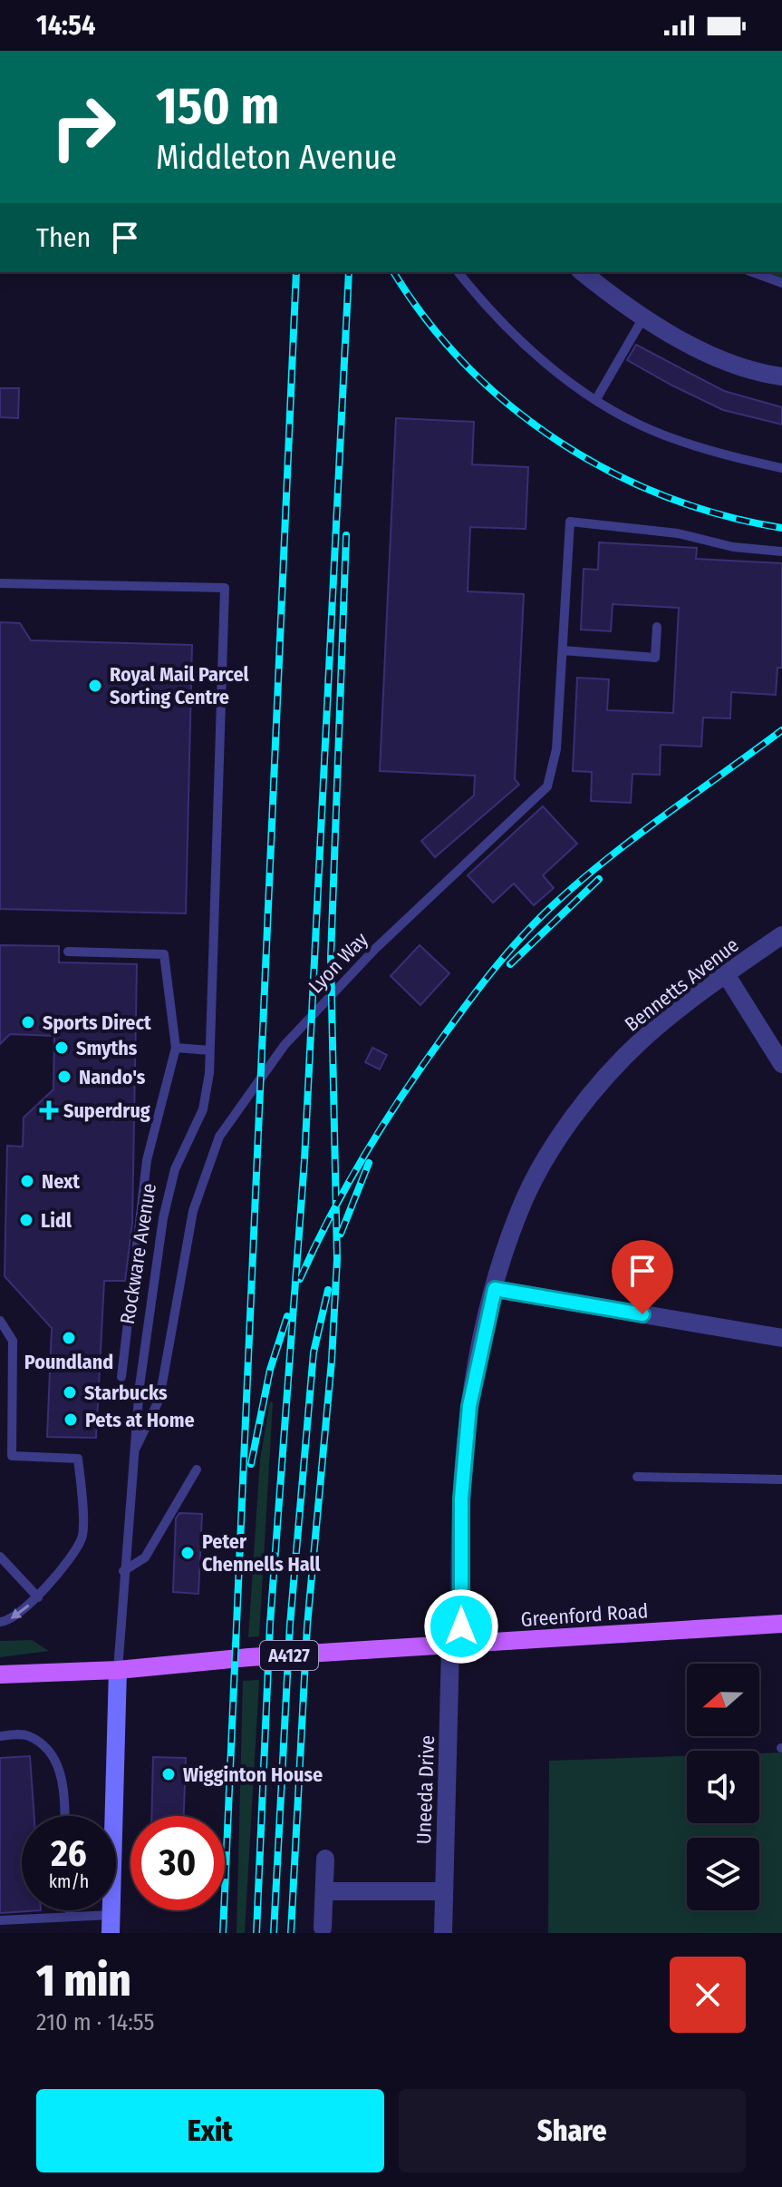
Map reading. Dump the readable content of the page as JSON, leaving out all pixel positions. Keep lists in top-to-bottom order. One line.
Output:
{"streets":{"main road":["Greenford Road","A4127"],"street":["Bennetts Avenue","Rockware Avenue","Uneeda Drive"],"lane":["Lyon Way"]},"crossings":[["Lyon Way","Rockware Avenue"],["Bennetts Avenue","Greenford Road"],["Bennetts Avenue","Uneeda Drive"],["Rockware Avenue","Greenford Road"],["Greenford Road","Uneeda Drive"]],"places":{"other":["Royal Mail Parcel Sorting Centre","Sports Direct","Smyths","Nando's","Next","Lidl","Poundland","Starbucks","Pets at Home","Peter Chennells Hall","Wigginton House"],"health":["Superdrug"]},"north":"left","page":{"status":"14:54","turn":["150 m","Middleton Avenue"],"then":"Then","speed":"26 km/h","limit":"30","heading":["1 min","210 m · 14:55"],"buttons":["Exit","Share"]}}
